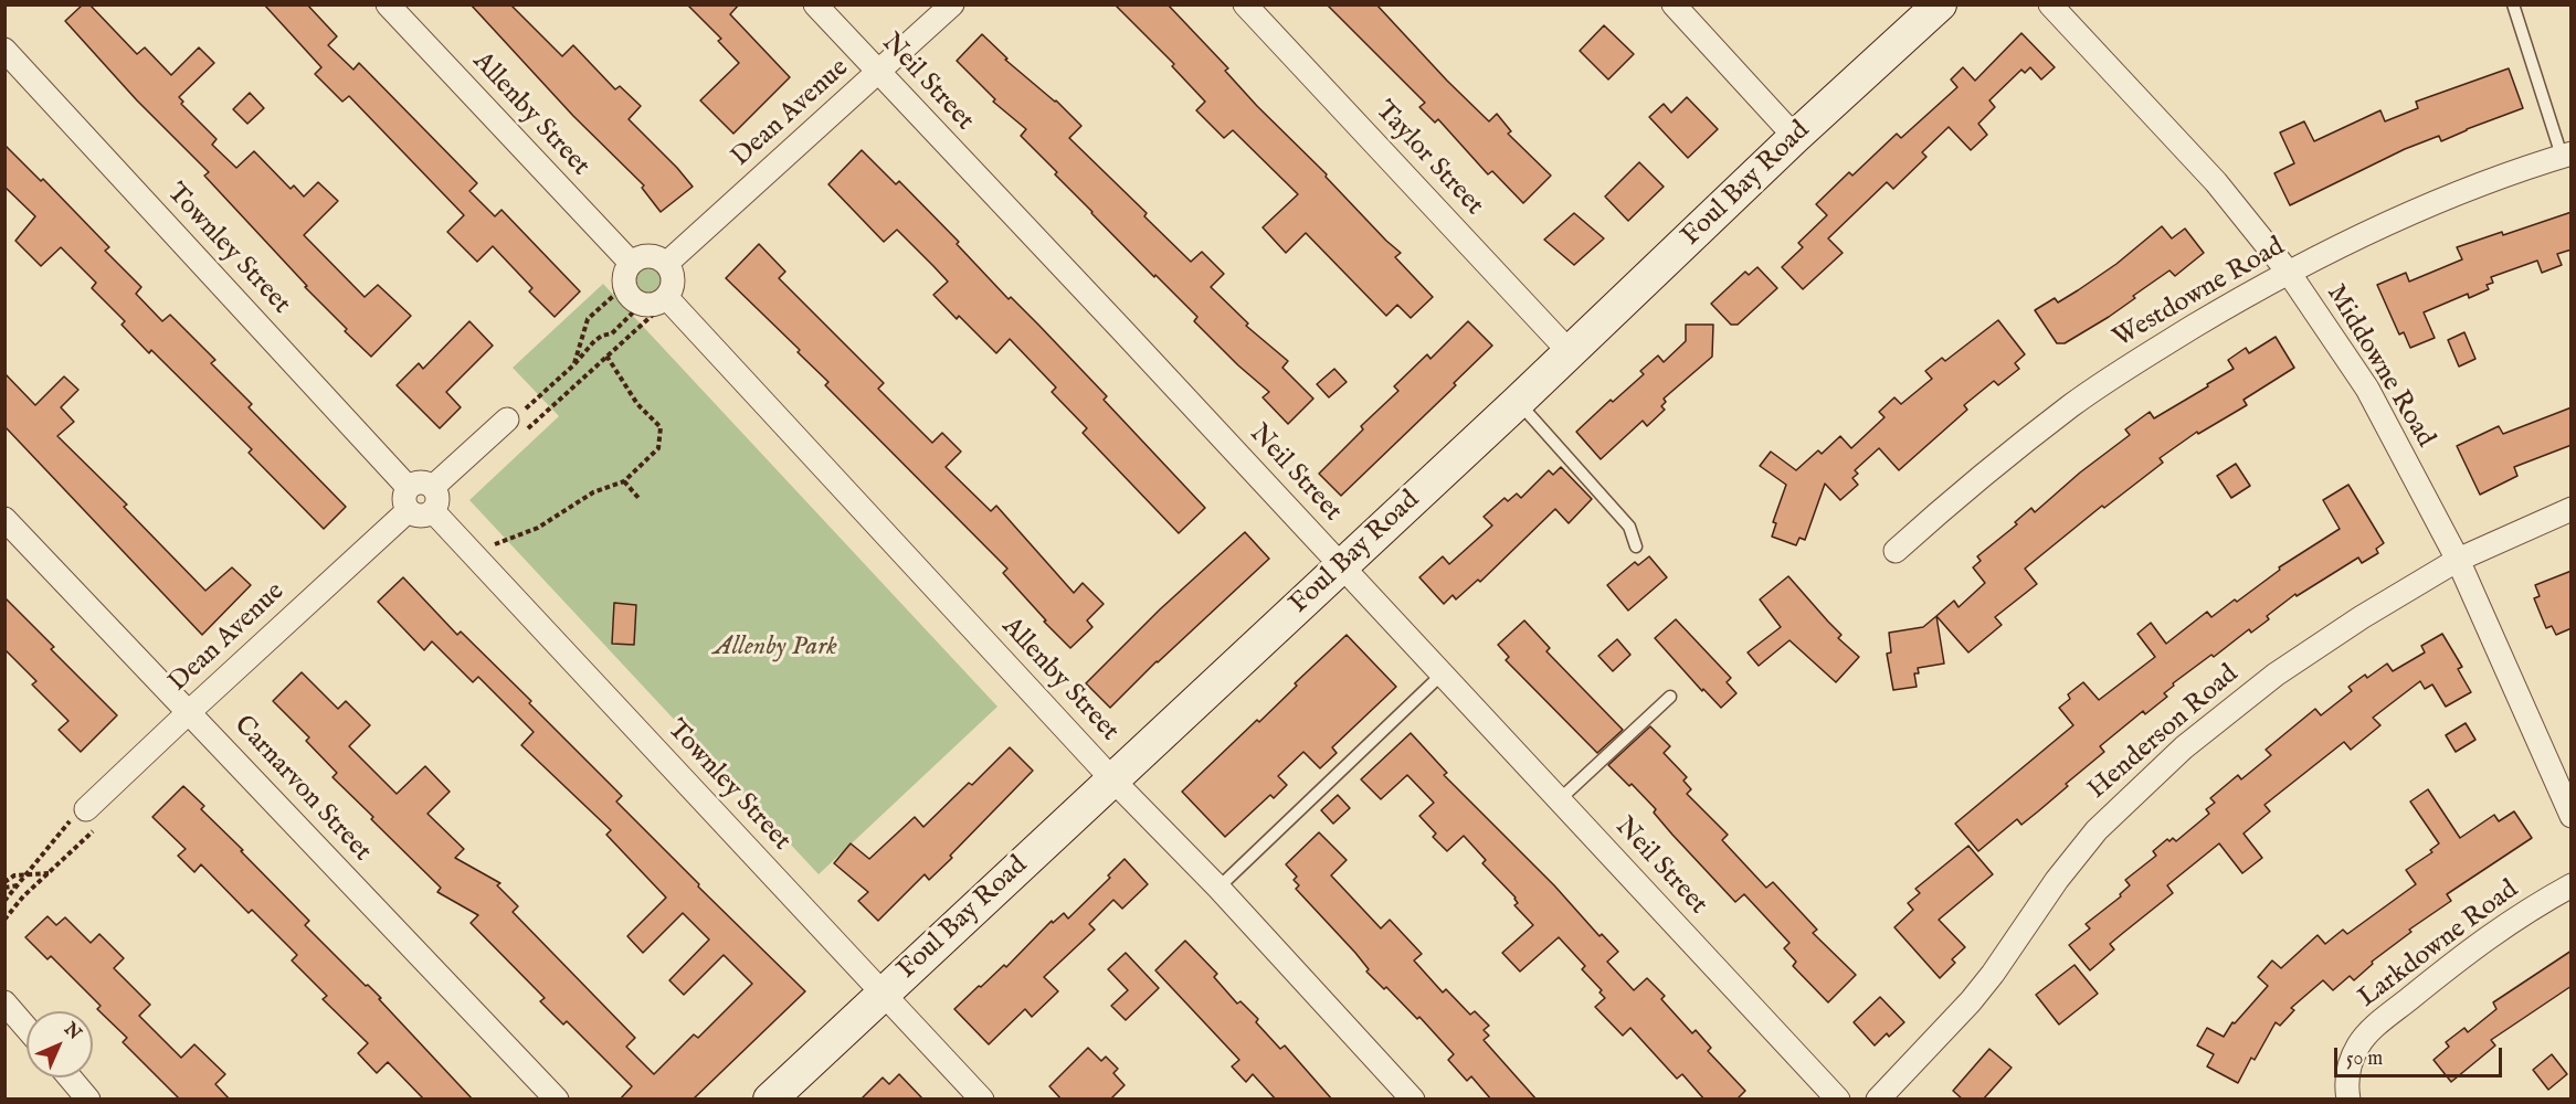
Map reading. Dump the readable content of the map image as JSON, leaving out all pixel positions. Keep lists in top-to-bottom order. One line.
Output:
{"streets":{"main road":["Foul Bay Road"],"street":["Neil Street","Dean Avenue","Allenby Street","Taylor Street","Townley Street","Westdowne Road","Middowne Road","Henderson Road","Carnarvon Street","Larkdowne Road"]},"crossings":[["Neil Street","Dean Avenue"],["Neil Street","Foul Bay Road"],["Dean Avenue","Allenby Street"],["Dean Avenue","Townley Street"],["Dean Avenue","Carnarvon Street"],["Allenby Street","Foul Bay Road"],["Taylor Street","Foul Bay Road"],["Foul Bay Road","Townley Street"],["Westdowne Road","Middowne Road"],["Middowne Road","Henderson Road"]],"parks":["Allenby Park"],"scale_bar":"50 m","north":"top right"}
